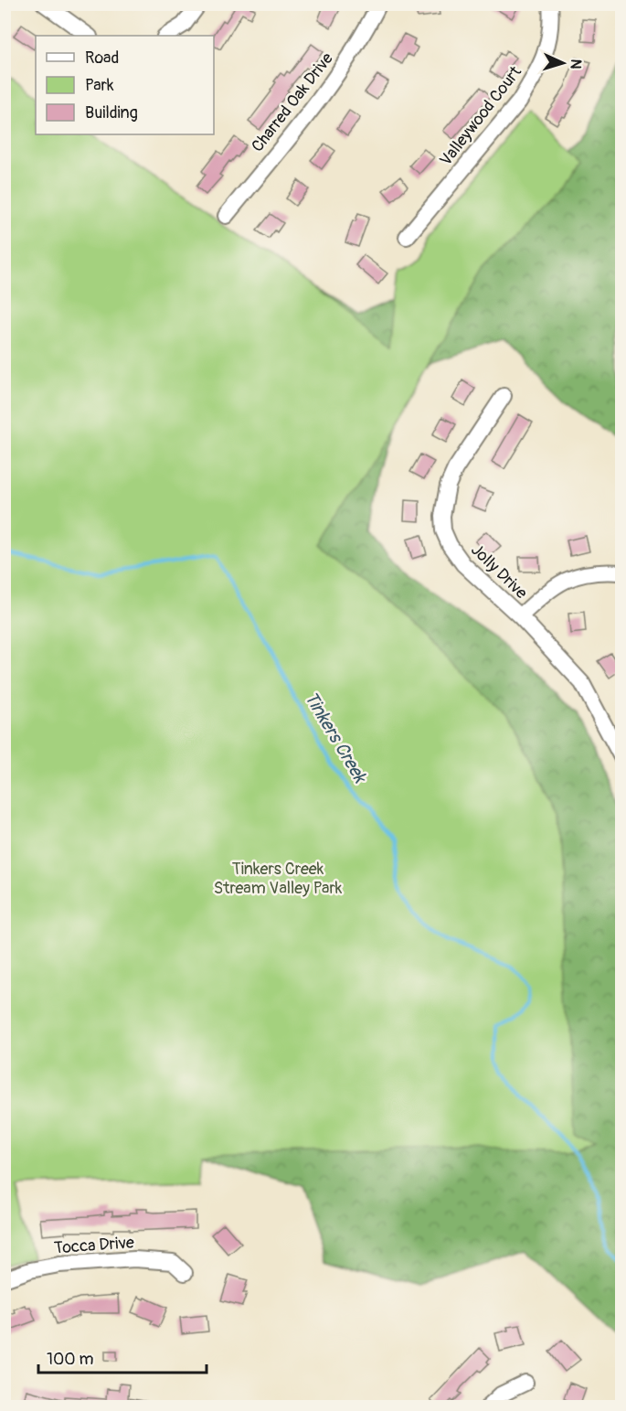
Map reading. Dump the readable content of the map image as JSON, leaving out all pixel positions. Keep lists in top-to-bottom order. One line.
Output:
{"streets":{"street":["Charred Oak Drive","Valleywood Court","Jolly Drive","Tocca Drive"]},"water":["Tinkers Creek"],"parks":["Tinkers Creek Stream Valley Park"],"legend":["Road","Park","Building"],"scale_bar":"100 m","north":"right"}
